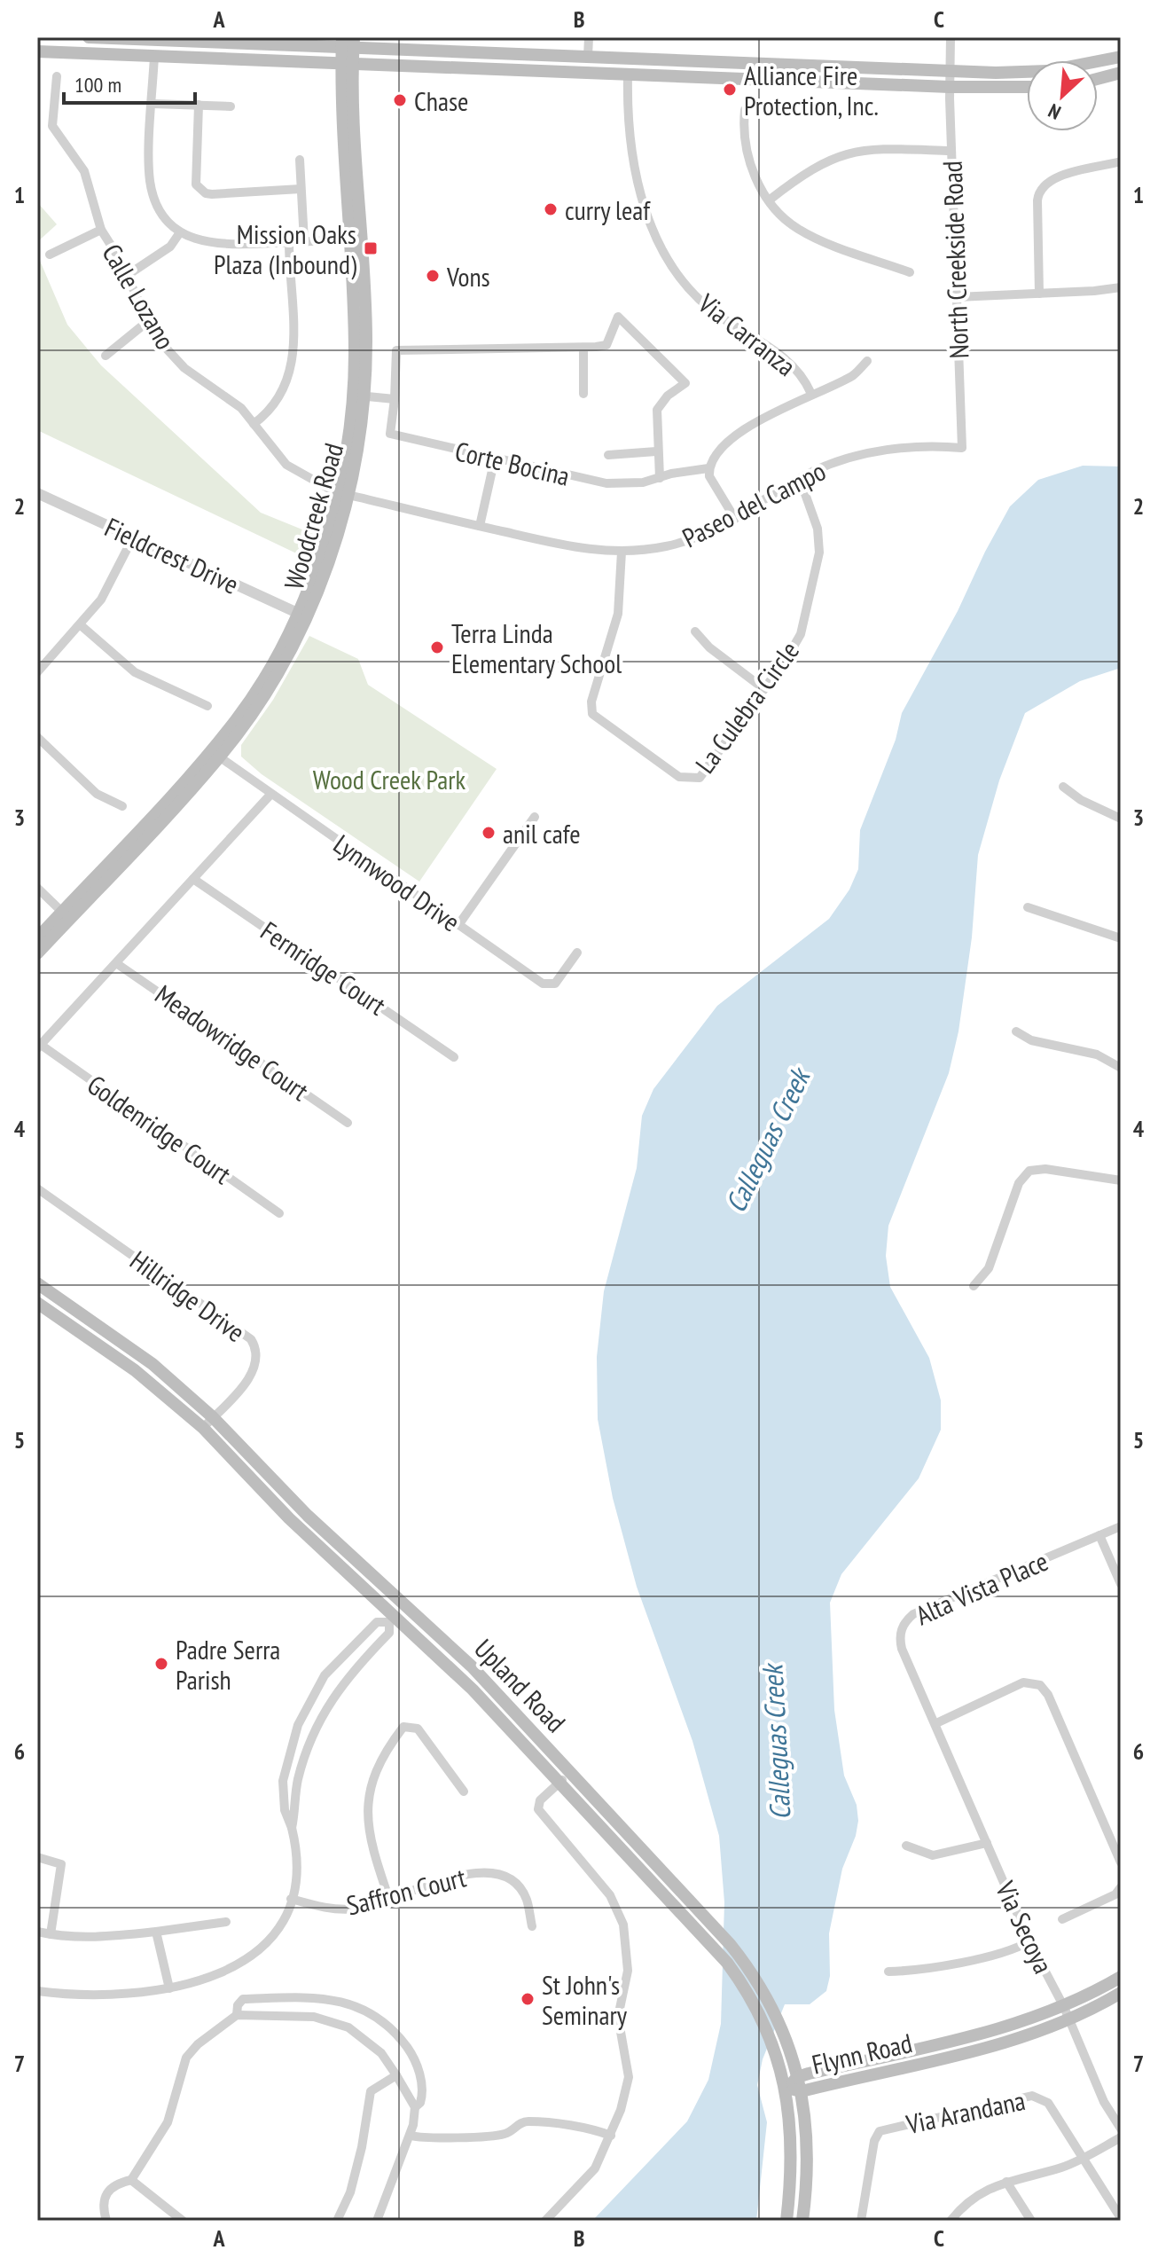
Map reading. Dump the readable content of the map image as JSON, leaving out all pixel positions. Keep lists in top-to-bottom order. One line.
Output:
{"streets":{"main road":["Woodcreek Road","Upland Road","Flynn Road"],"street":["North Creekside Road","Calle Lozano","Via Carranza","Corte Bocina","Paseo del Campo","Fieldcrest Drive","La Culebra Circle","Lynnwood Drive","Fernridge Court","Meadowridge Court","Goldenridge Court","Hillridge Drive","Alta Vista Place","Saffron Court","Via Secoya","Via Arandana"]},"crossings":[["North Creekside Road","Paseo del Campo"],["Calle Lozano","Paseo del Campo"],["Calle Lozano","Woodcreek Road"],["Paseo del Campo","Woodcreek Road"],["Paseo del Campo","La Culebra Circle"],["Woodcreek Road","Fieldcrest Drive"],["Woodcreek Road","Lynnwood Drive"],["Hillridge Drive","Upland Road"],["Alta Vista Place","Via Secoya"],["Upland Road","Flynn Road"],["Via Secoya","Flynn Road"]],"water":["Calleguas Creek"],"parks":["Wood Creek Park"],"places":{"other":["Alliance Fire Protection, Inc.","Chase","curry leaf","Vons","Terra Linda Elementary School","anil cafe","Padre Serra Parish","St John's Seminary"],"transit":["Mission Oaks Plaza (Inbound)"]},"scale_bar":"100 m","north":"bottom left","grid":{"columns":["A","B","C"],"rows":["1","2","3","4","5","6","7"]}}
